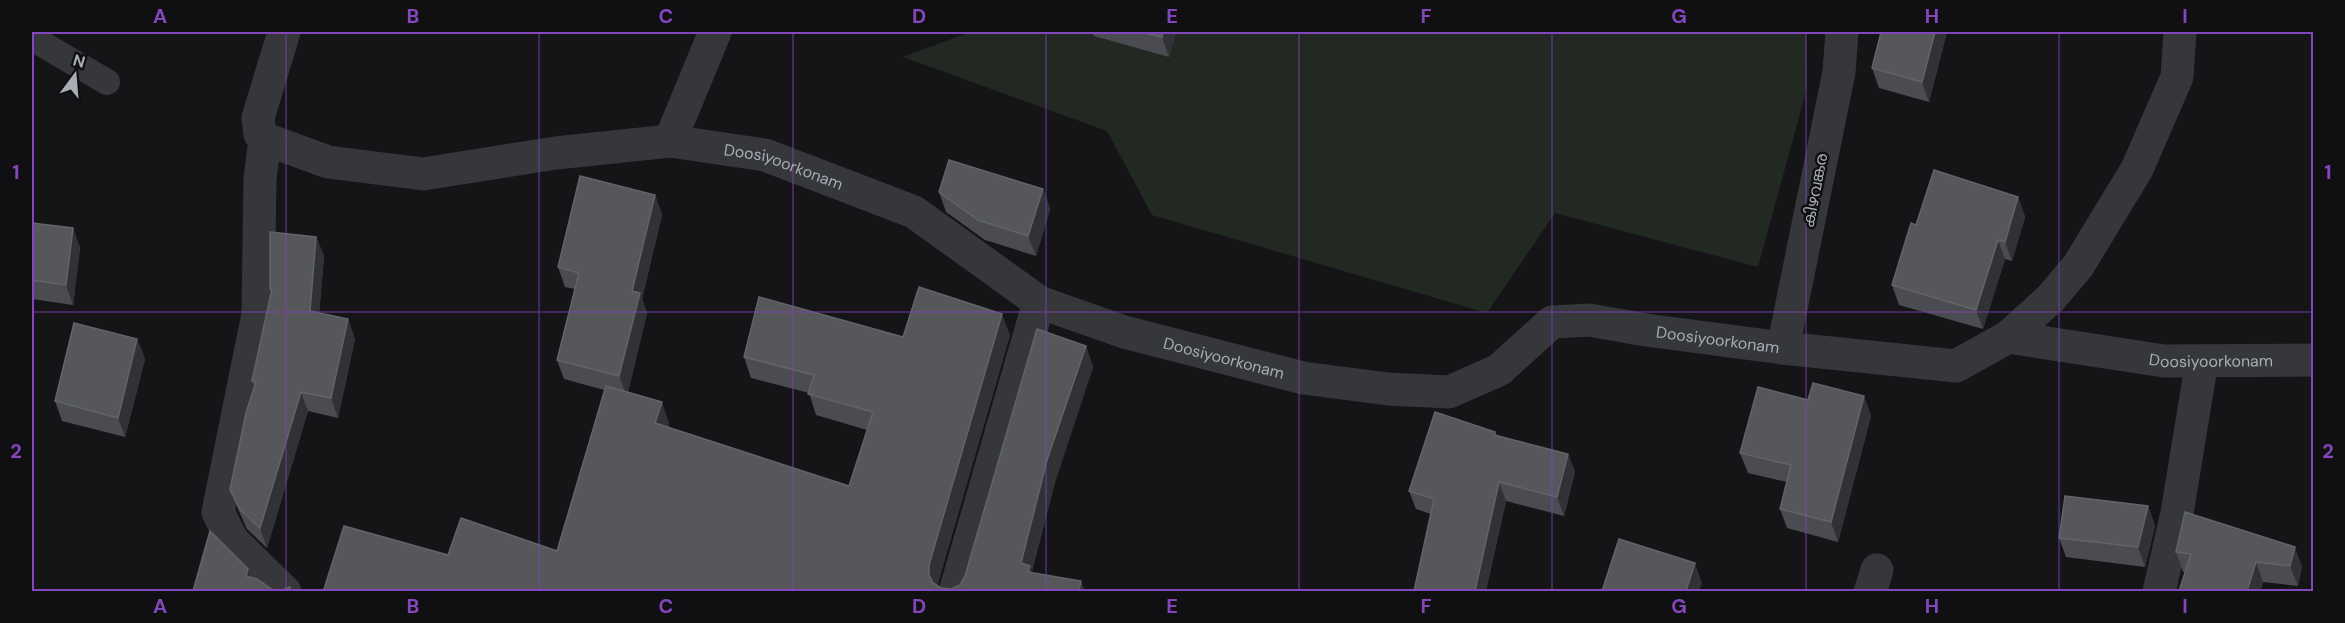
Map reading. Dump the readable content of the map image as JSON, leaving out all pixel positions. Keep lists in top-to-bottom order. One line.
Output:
{"streets":{"street":["Doosiyoorkonam","കിഴവങ്കര"]},"crossings":[["Doosiyoorkonam","കിഴവങ്കര"]],"north":"top","grid":{"columns":["A","B","C","D","E","F","G","H","I"],"rows":["1","2"]}}
